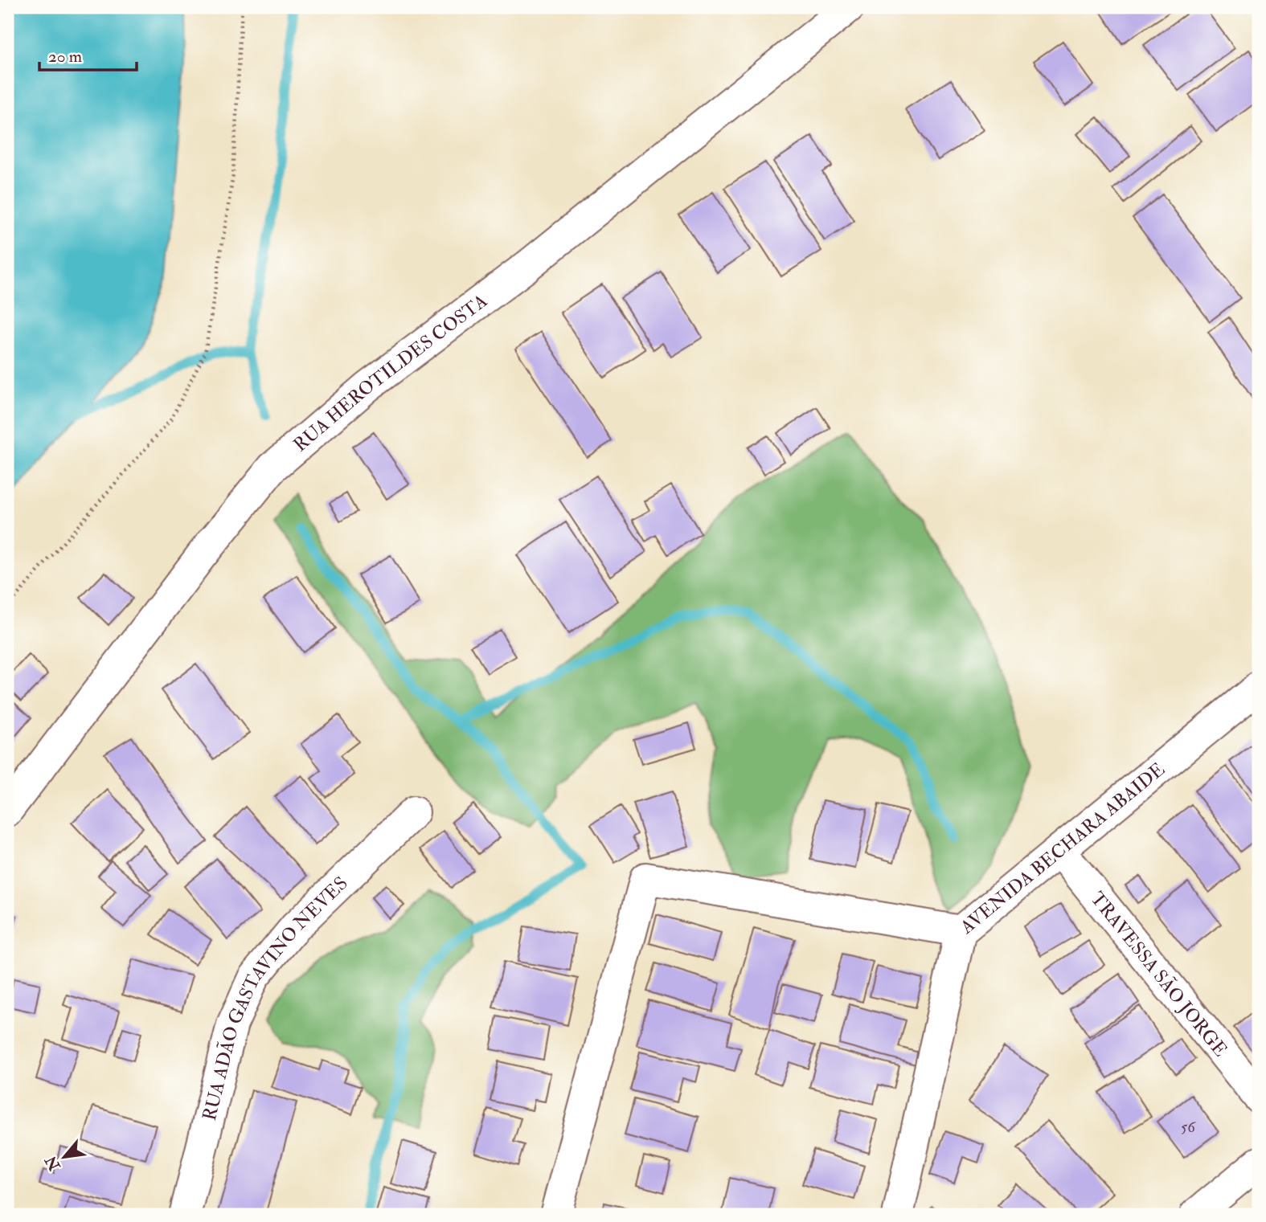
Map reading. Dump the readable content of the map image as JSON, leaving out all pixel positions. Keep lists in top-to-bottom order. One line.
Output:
{"streets":{"street":["RUA HEROTILDES COSTA","AVENIDA BECHARA ABAIDE","TRAVESSA SÃO JORGE","RUA ADÃO GASTAVINO NEVES"]},"crossings":[["AVENIDA BECHARA ABAIDE","TRAVESSA SÃO JORGE"]],"house_numbers":["56"],"scale_bar":"20 m","north":"bottom left"}
